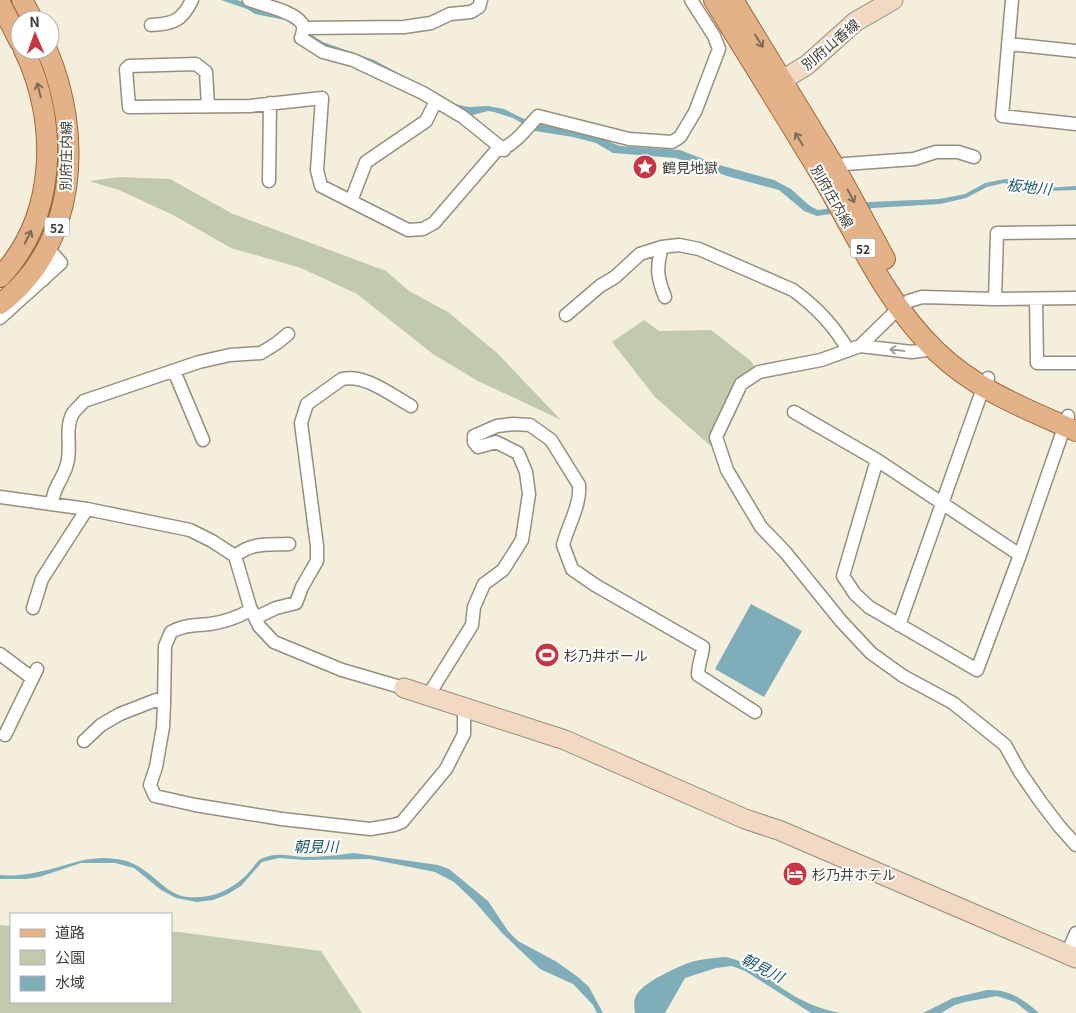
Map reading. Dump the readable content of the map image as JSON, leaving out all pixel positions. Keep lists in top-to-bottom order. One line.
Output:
{"streets":{"main road":["別府庄内線","52"],"street":["別府山香線"]},"crossings":[["別府山香線","別府庄内線"]],"water":["板地川","朝見川"],"places":{"place":["鶴見地獄"],"sports":["杉乃井ボール"],"hotel":["杉乃井ホテル"]},"legend":["道路","公園","水域"],"north":"top"}
